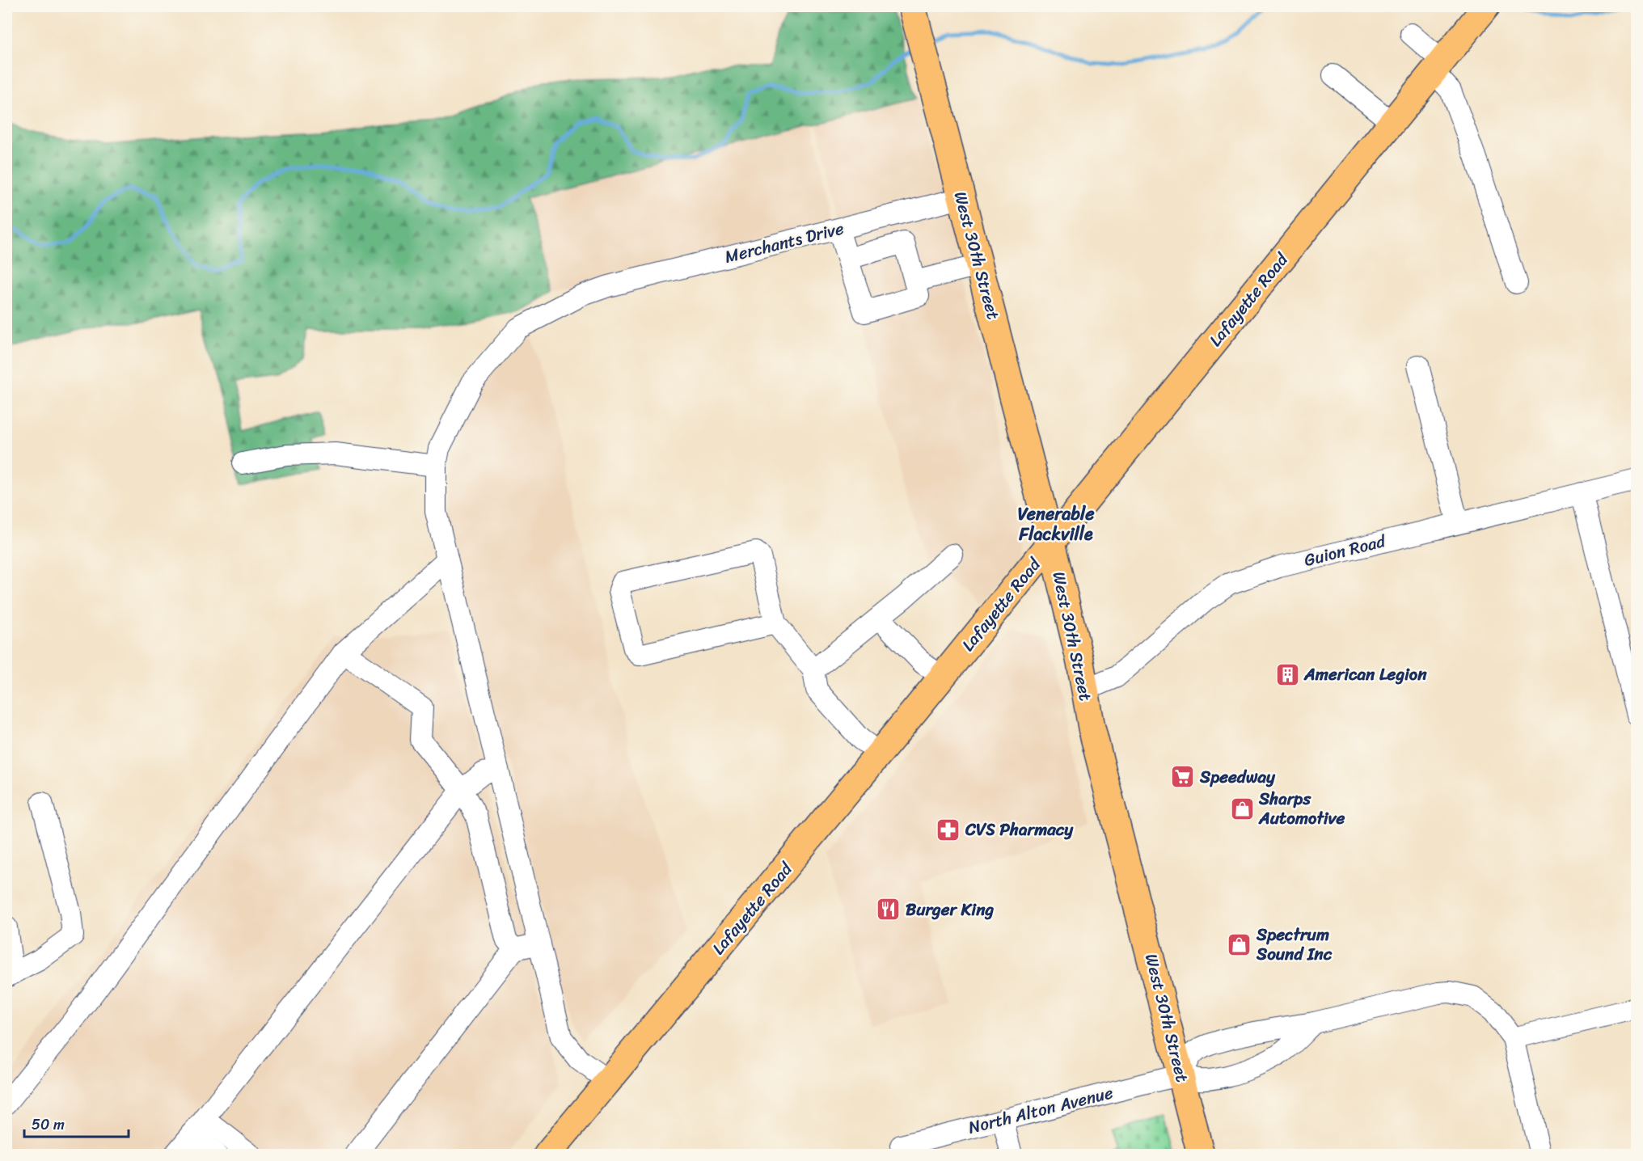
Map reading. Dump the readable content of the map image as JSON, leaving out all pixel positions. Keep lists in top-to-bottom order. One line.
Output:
{"streets":{"main road":["West 30th Street","Lafayette Road"],"street":["Merchants Drive","Guion Road","North Alton Avenue"]},"crossings":[["Merchants Drive","West 30th Street"],["Merchants Drive","Lafayette Road"],["West 30th Street","Lafayette Road"],["West 30th Street","Guion Road"],["West 30th Street","North Alton Avenue"]],"districts":["Venerable Flackville"],"places":{"building":["American Legion"],"supermarket":["Speedway"],"shop":["Sharps Automotive","Spectrum Sound Inc"],"pharmacy":["CVS Pharmacy"],"restaurant":["Burger King"]},"scale_bar":"50 m"}
